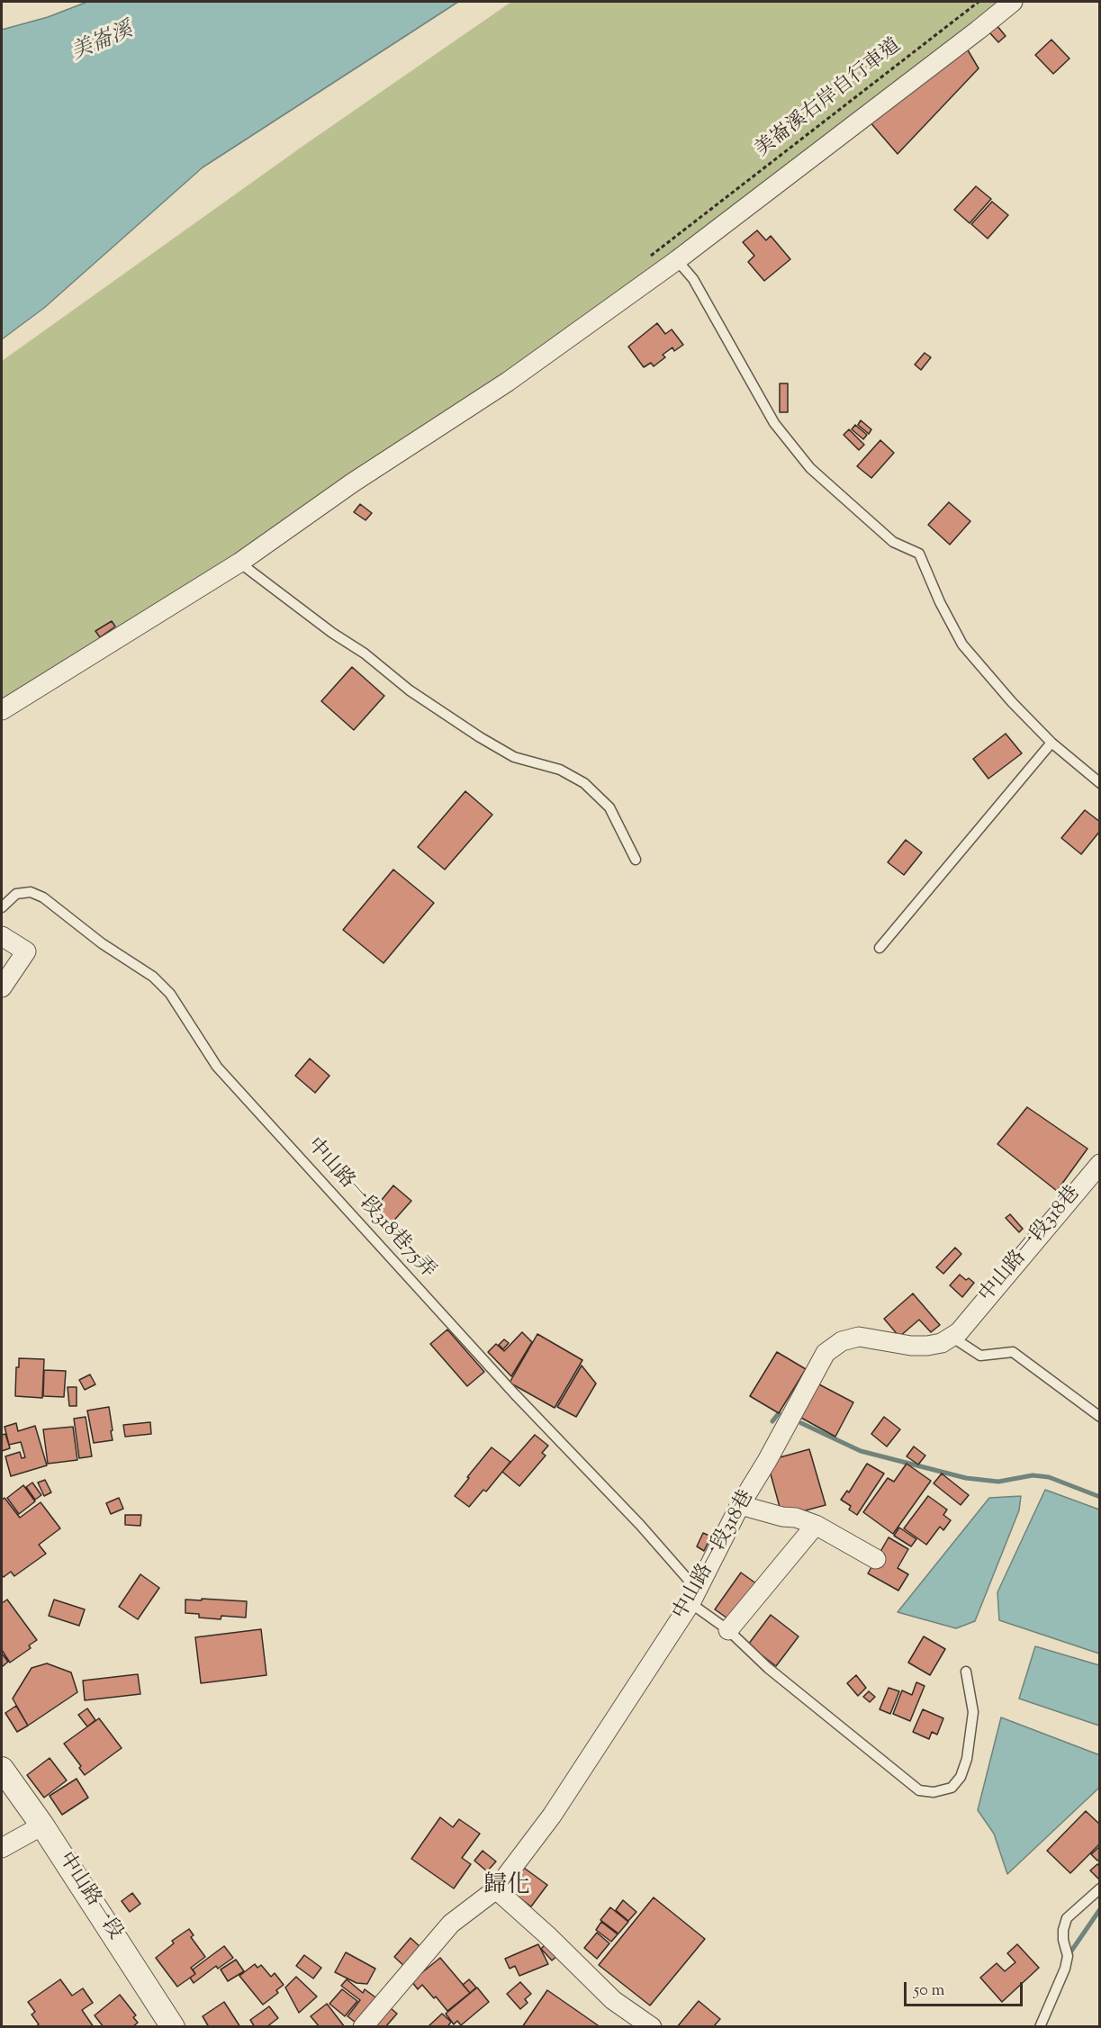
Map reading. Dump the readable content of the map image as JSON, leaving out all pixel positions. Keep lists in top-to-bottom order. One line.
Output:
{"streets":{"street":["中山路一段318巷","中山路一段"],"lane":["中山路一段318巷75弄"],"path":["美崙溪右岸自行車道"]},"crossings":[["中山路一段318巷75弄","中山路一段318巷"]],"districts":["歸化"],"water":["美崙溪"],"scale_bar":"50 m"}
